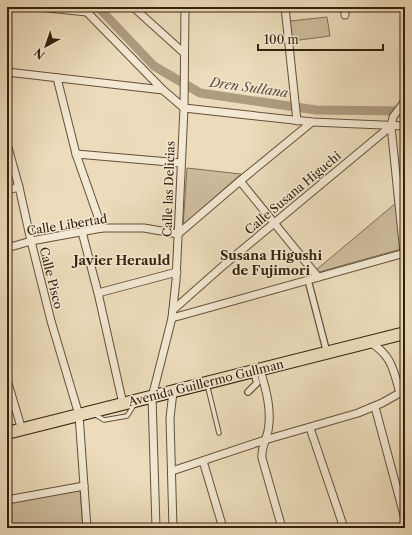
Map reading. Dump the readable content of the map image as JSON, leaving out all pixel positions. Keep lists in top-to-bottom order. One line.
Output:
{"streets":{"main road":["Avenida Guillermo Gullman"],"street":["Calle las Delicias","Calle Susana Higuchi","Calle Libertad","Calle Pisco"]},"crossings":[["Calle las Delicias","Calle Susana Higuchi"],["Calle las Delicias","Calle Libertad"],["Calle las Delicias","Avenida Guillermo Gullman"],["Calle Libertad","Calle Pisco"],["Calle Pisco","Avenida Guillermo Gullman"]],"districts":["Susana Higushi de Fujimori","Javier Herauld"],"water":["Dren Sullana"],"scale_bar":"100 m","north":"bottom left"}
